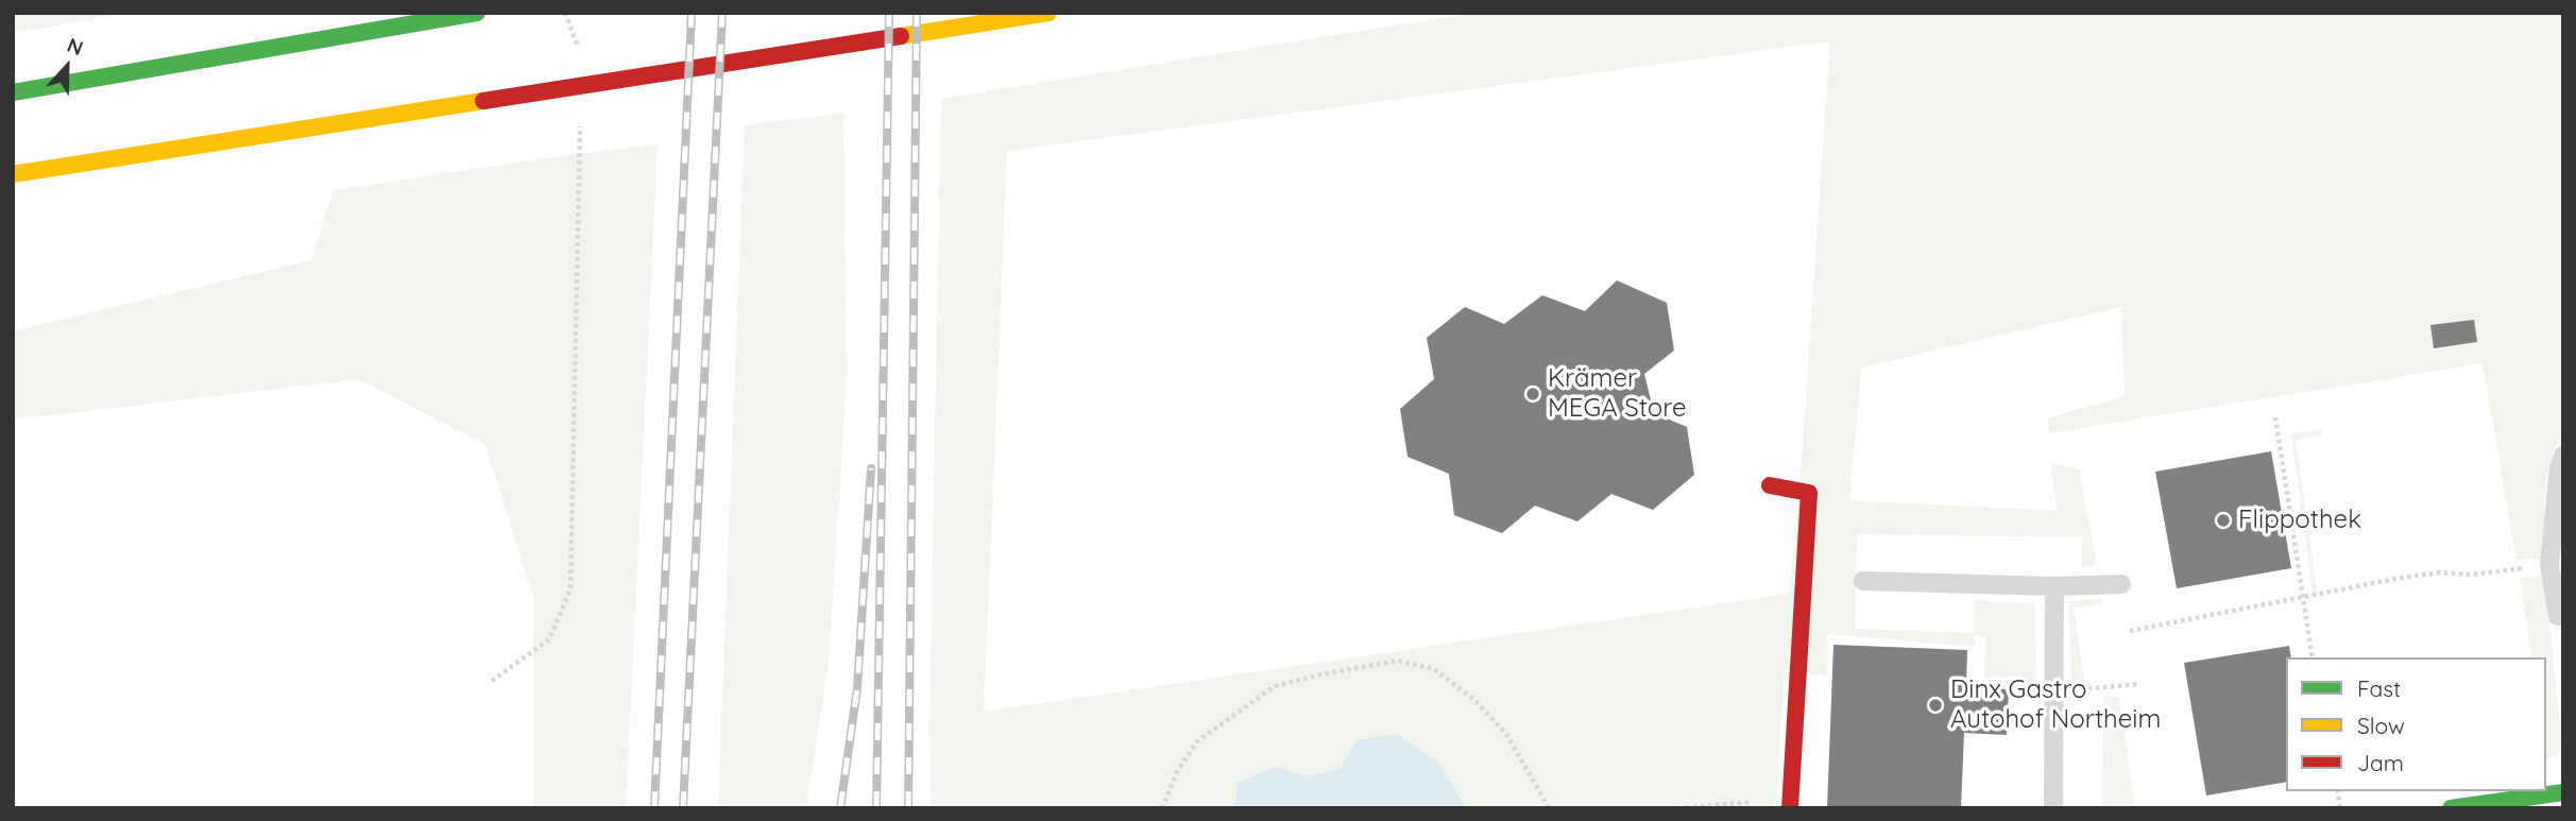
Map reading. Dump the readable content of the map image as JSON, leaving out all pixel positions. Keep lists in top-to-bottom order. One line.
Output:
{"places":["Krämer MEGA Store","Flippothek","Dinx Gastro Autohof Northeim"],"legend":["Fast","Slow","Jam"],"north":"top"}
